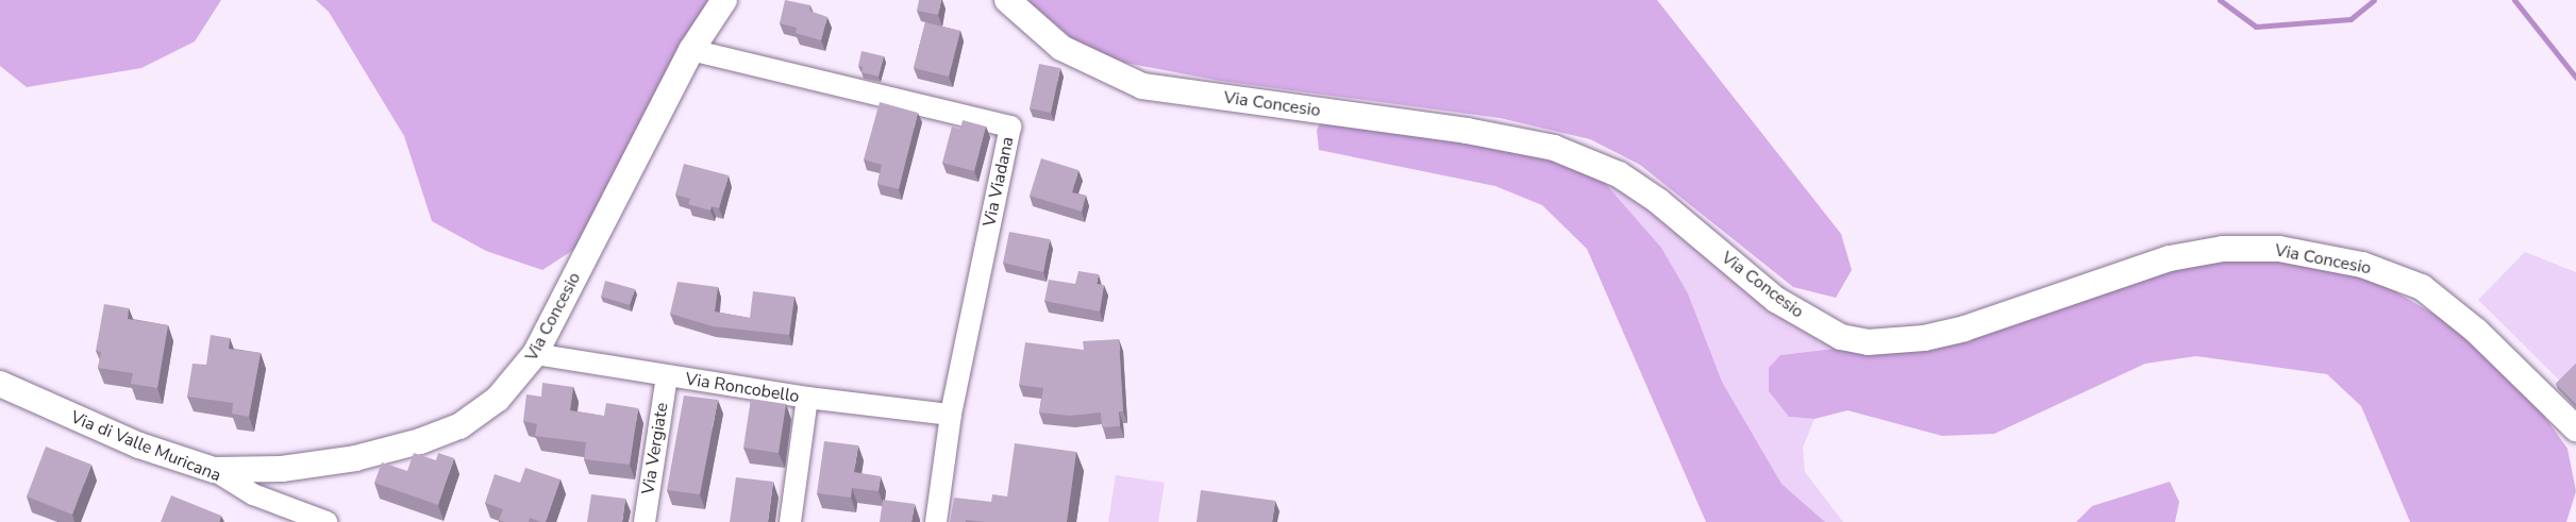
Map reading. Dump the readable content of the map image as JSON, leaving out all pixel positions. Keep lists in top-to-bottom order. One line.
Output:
{"streets":{"street":["Via Concesio","Via Viadana","Via Roncobello","Via di Valle Muricana","Via Vergiate"]},"crossings":[["Via Concesio","Via Viadana"],["Via Concesio","Via Roncobello"],["Via Concesio","Via di Valle Muricana"],["Via Viadana","Via Roncobello"],["Via Roncobello","Via Vergiate"]]}
